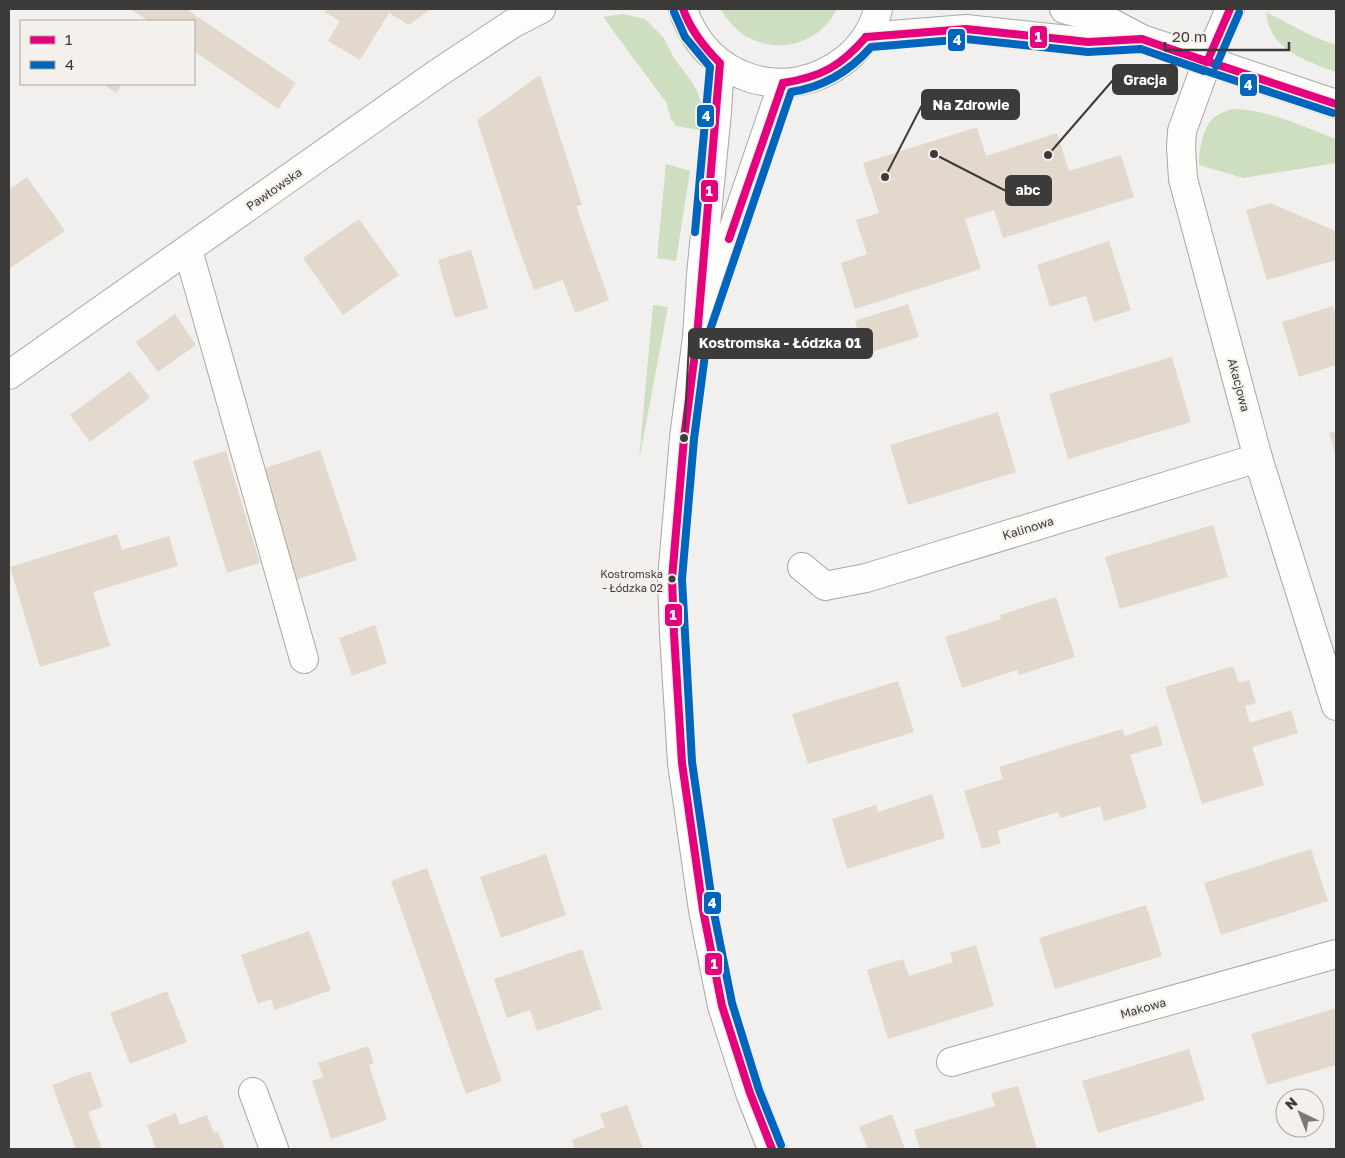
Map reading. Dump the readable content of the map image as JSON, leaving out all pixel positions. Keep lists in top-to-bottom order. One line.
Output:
{"streets":{"street":["Pawłowska","Akacjowa","Kalinowa","Makowa"]},"crossings":[["Akacjowa","Kalinowa"]],"places":["abc","Gracja","Na Zdrowie","Kostromska - Łódzka 01","Kostromska - Łódzka 02"],"lines":["transit line 1","transit line 4"],"legend":["1","4"],"scale_bar":"20 m","north":"top left"}
